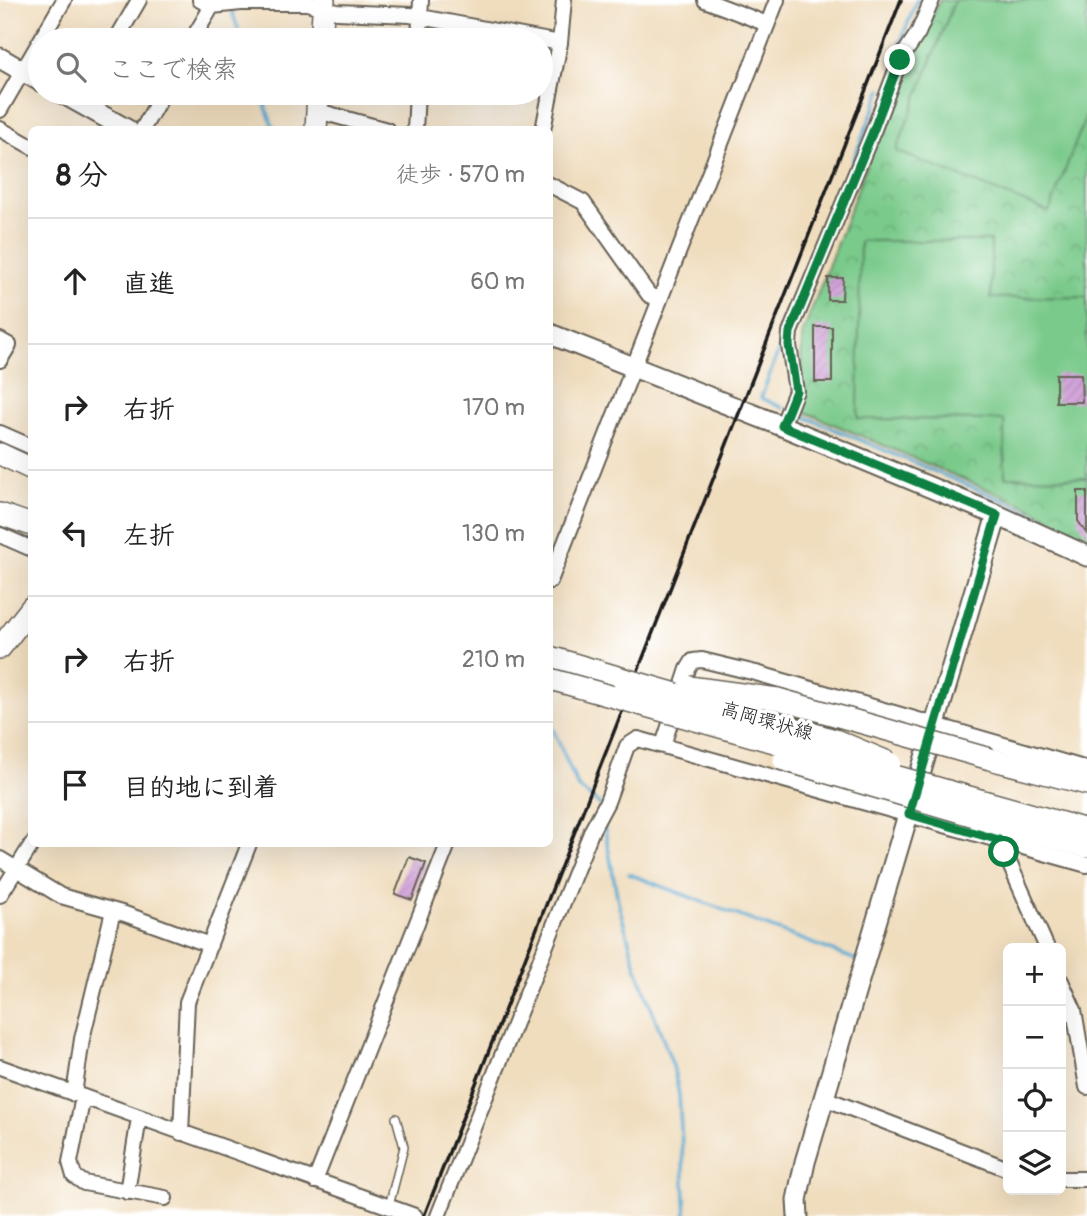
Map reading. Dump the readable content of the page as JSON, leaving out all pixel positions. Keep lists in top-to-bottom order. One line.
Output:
{"streets":{"main road":["高岡環状線"]},"page":{"search":"ここで検索","heading":["8 分","徒歩 · 570 m"],"list":[["直進","60 m"],["右折","170 m"],["左折","130 m"],["右折","210 m"],"目的地に到着"],"map_buttons":["+","−"]}}
